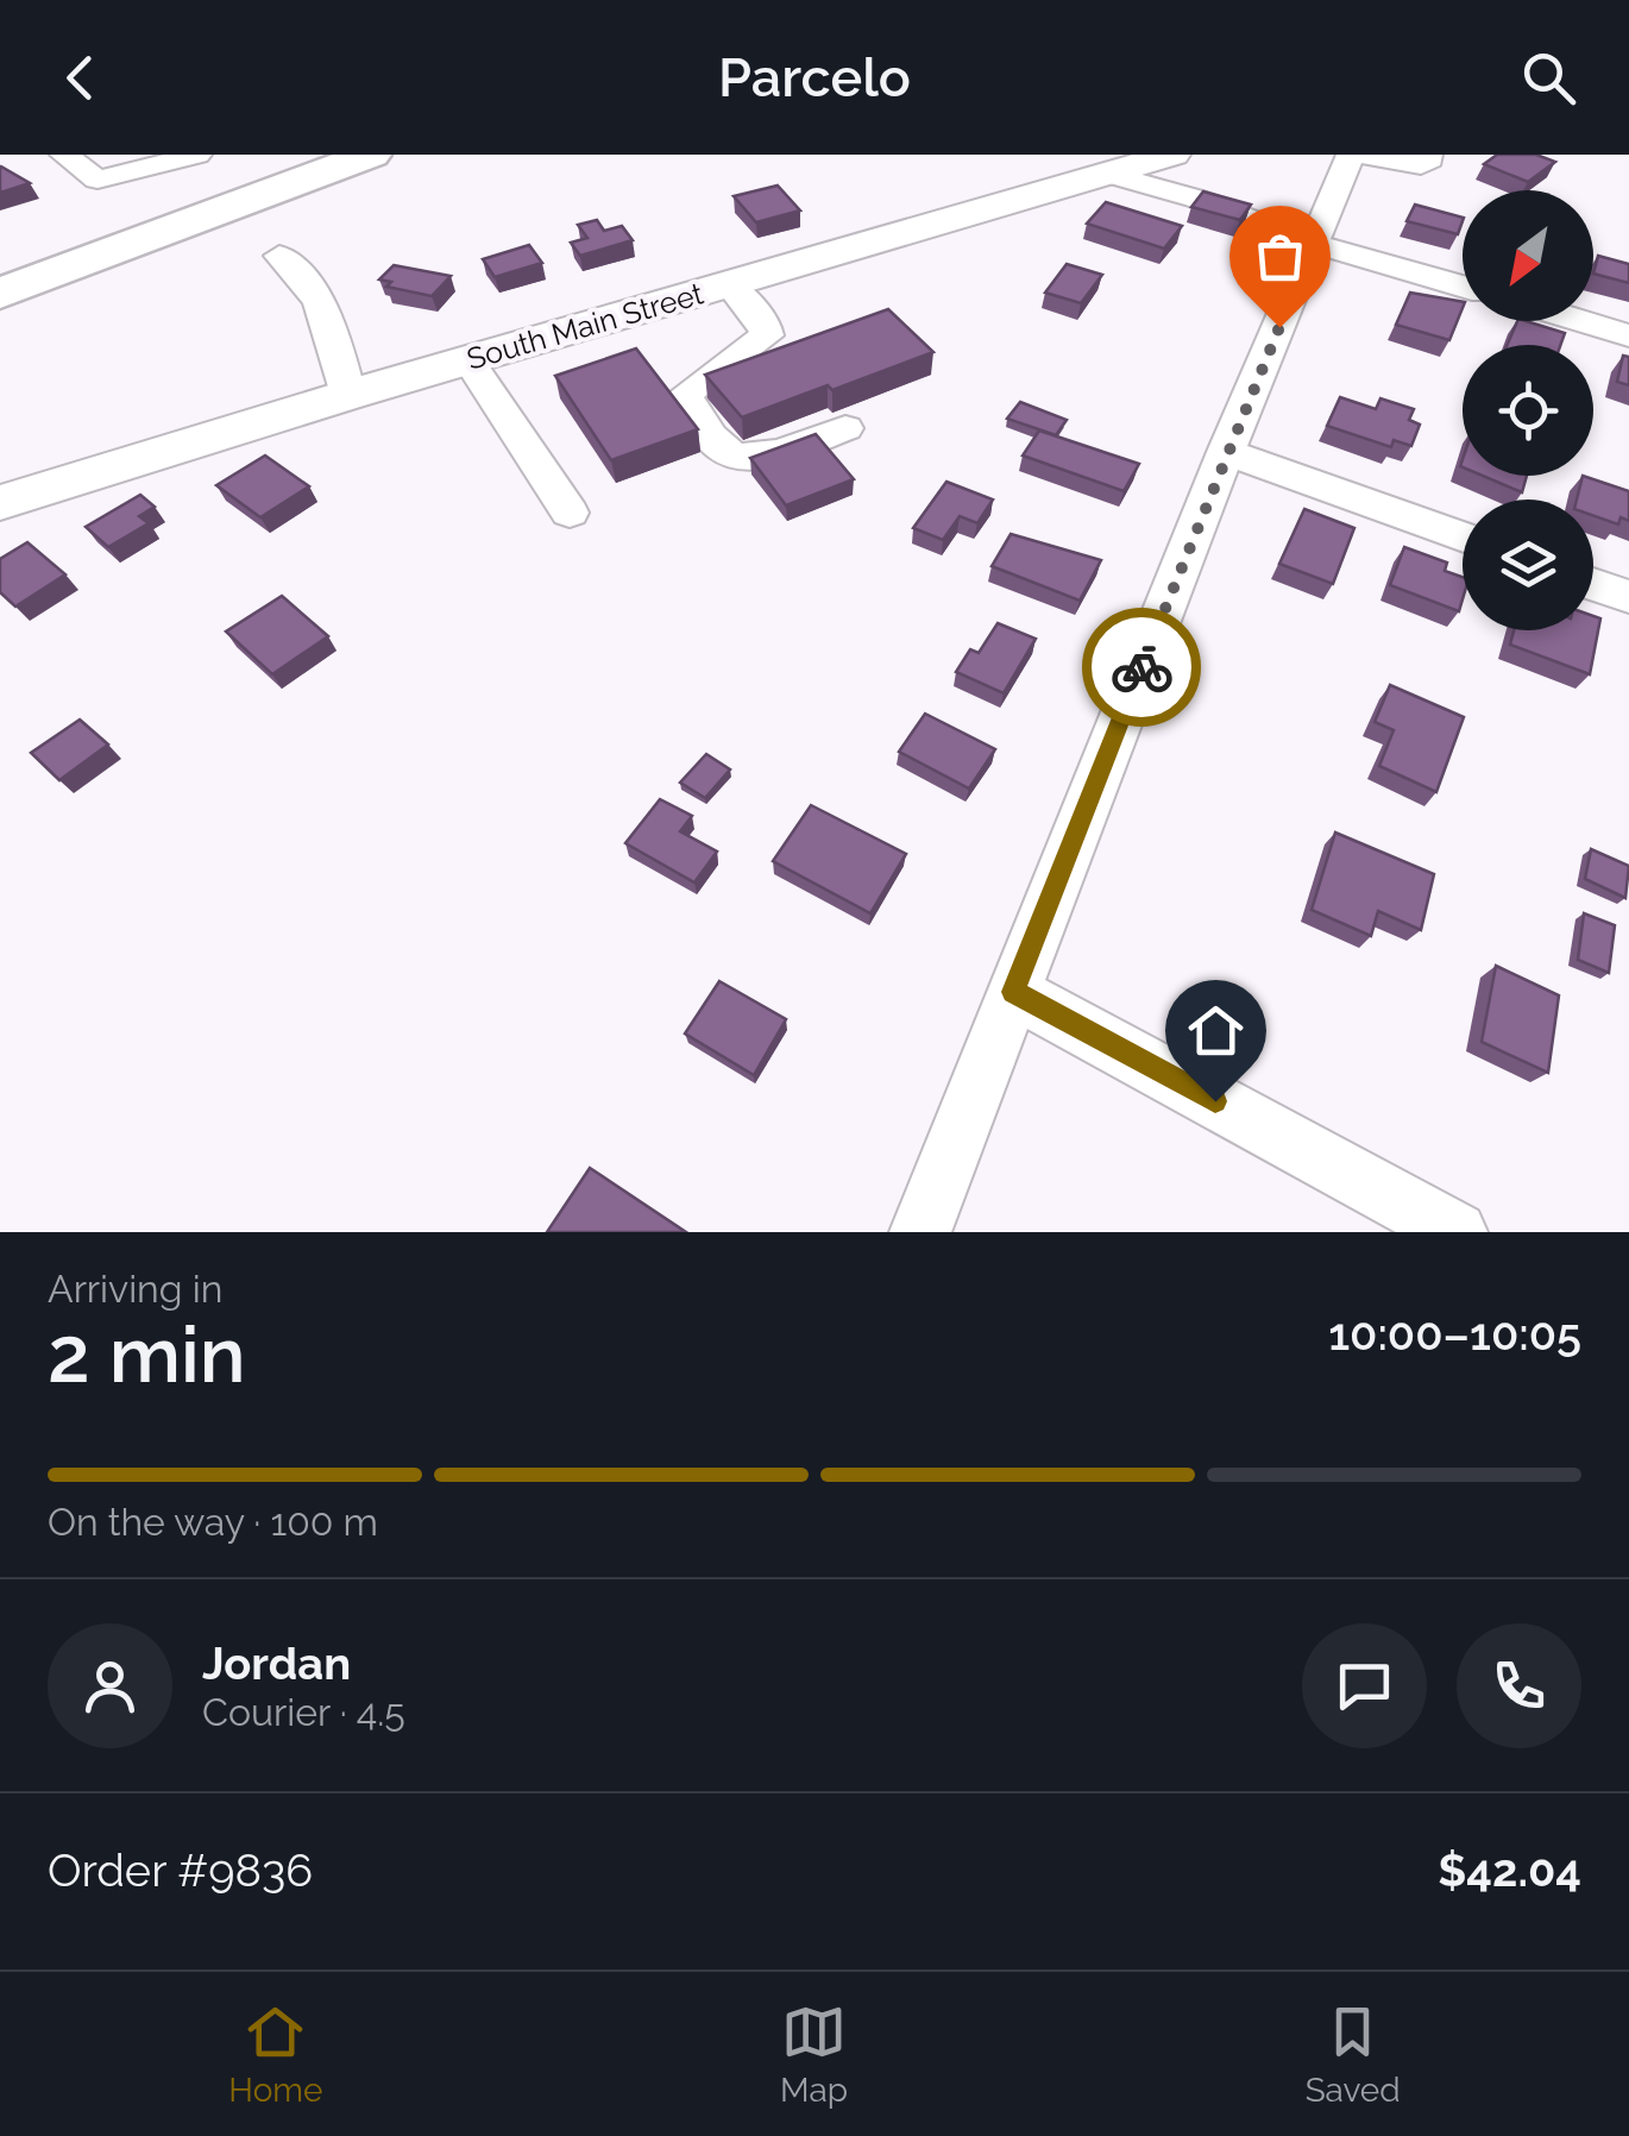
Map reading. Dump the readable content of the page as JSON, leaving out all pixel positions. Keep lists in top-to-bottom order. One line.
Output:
{"streets":{"main road":["South Main Street"]},"north":"bottom left","page":{"header":"Parcelo","heading":["2 min","Arriving in","10:00–10:05"],"panel":["Jordan","Courier · 4.5","Order #9836","$42.04"],"bar":"On the way · 100 m","tabs":["Home","Map","Saved"]}}
